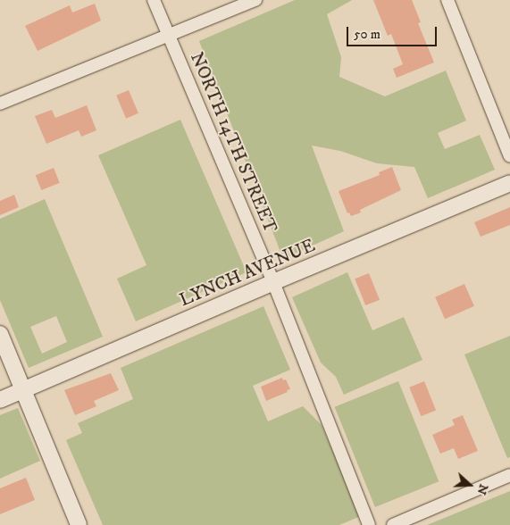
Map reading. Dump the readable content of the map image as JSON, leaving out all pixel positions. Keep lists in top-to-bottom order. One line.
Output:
{"streets":{"street":["NORTH 14TH STREET","LYNCH AVENUE"]},"crossings":[["NORTH 14TH STREET","LYNCH AVENUE"]],"scale_bar":"50 m","north":"right"}
